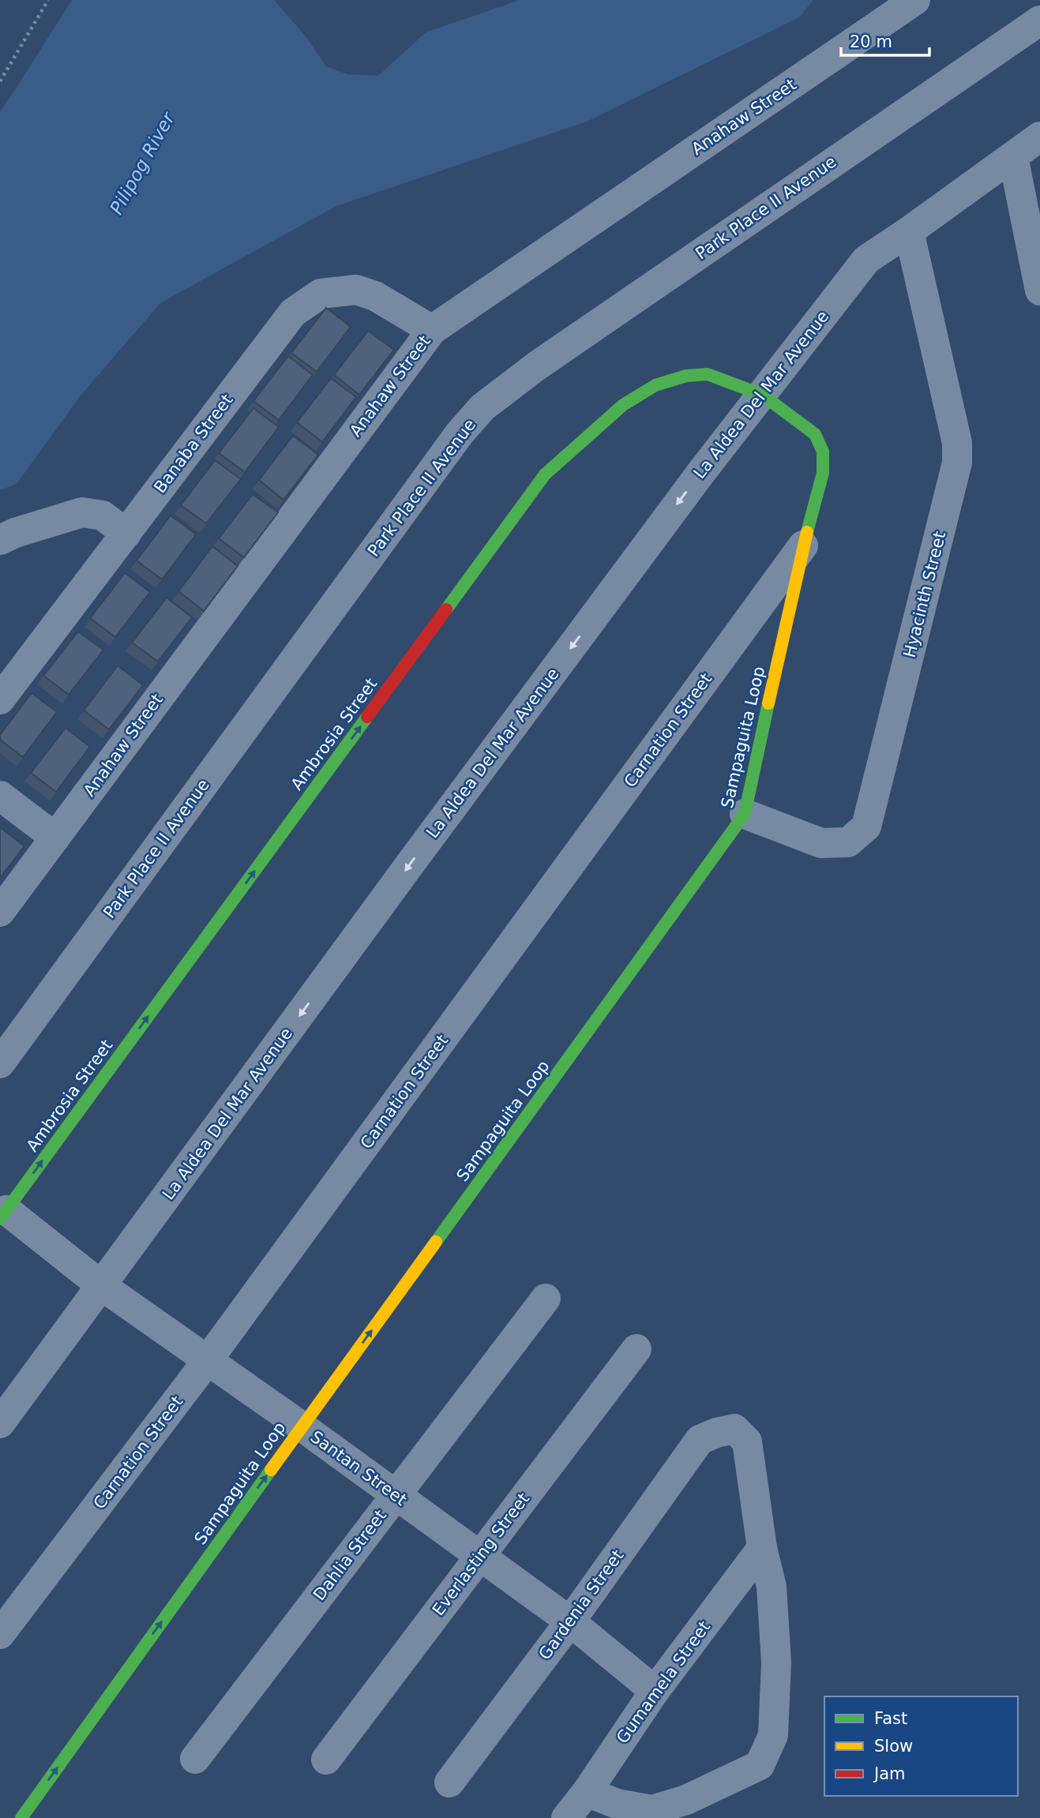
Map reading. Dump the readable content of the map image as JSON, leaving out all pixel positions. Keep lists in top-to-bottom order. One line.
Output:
{"streets":{"street":["Anahaw Street","Park Place II Avenue","La Aldea Del Mar Avenue","Banaba Street","Hyacinth Street","Carnation Street","Ambrosia Street","Sampaguita Loop","Santan Street","Everlasting Street","Dahlia Street","Gardenia Street","Gumamela Street"]},"crossings":[["Anahaw Street","Banaba Street"],["La Aldea Del Mar Avenue","Hyacinth Street"],["La Aldea Del Mar Avenue","Ambrosia Street"],["La Aldea Del Mar Avenue","Sampaguita Loop"],["La Aldea Del Mar Avenue","Santan Street"],["Hyacinth Street","Sampaguita Loop"],["Carnation Street","Sampaguita Loop"],["Carnation Street","Santan Street"],["Ambrosia Street","Sampaguita Loop"],["Ambrosia Street","Santan Street"],["Sampaguita Loop","Santan Street"],["Santan Street","Everlasting Street"],["Santan Street","Dahlia Street"],["Santan Street","Gardenia Street"],["Santan Street","Gumamela Street"],["Gardenia Street","Gumamela Street"]],"one_way":["La Aldea Del Mar Avenue","Ambrosia Street","Sampaguita Loop"],"water":["Pilipog River"],"legend":["Fast","Slow","Jam"],"scale_bar":"20 m"}
